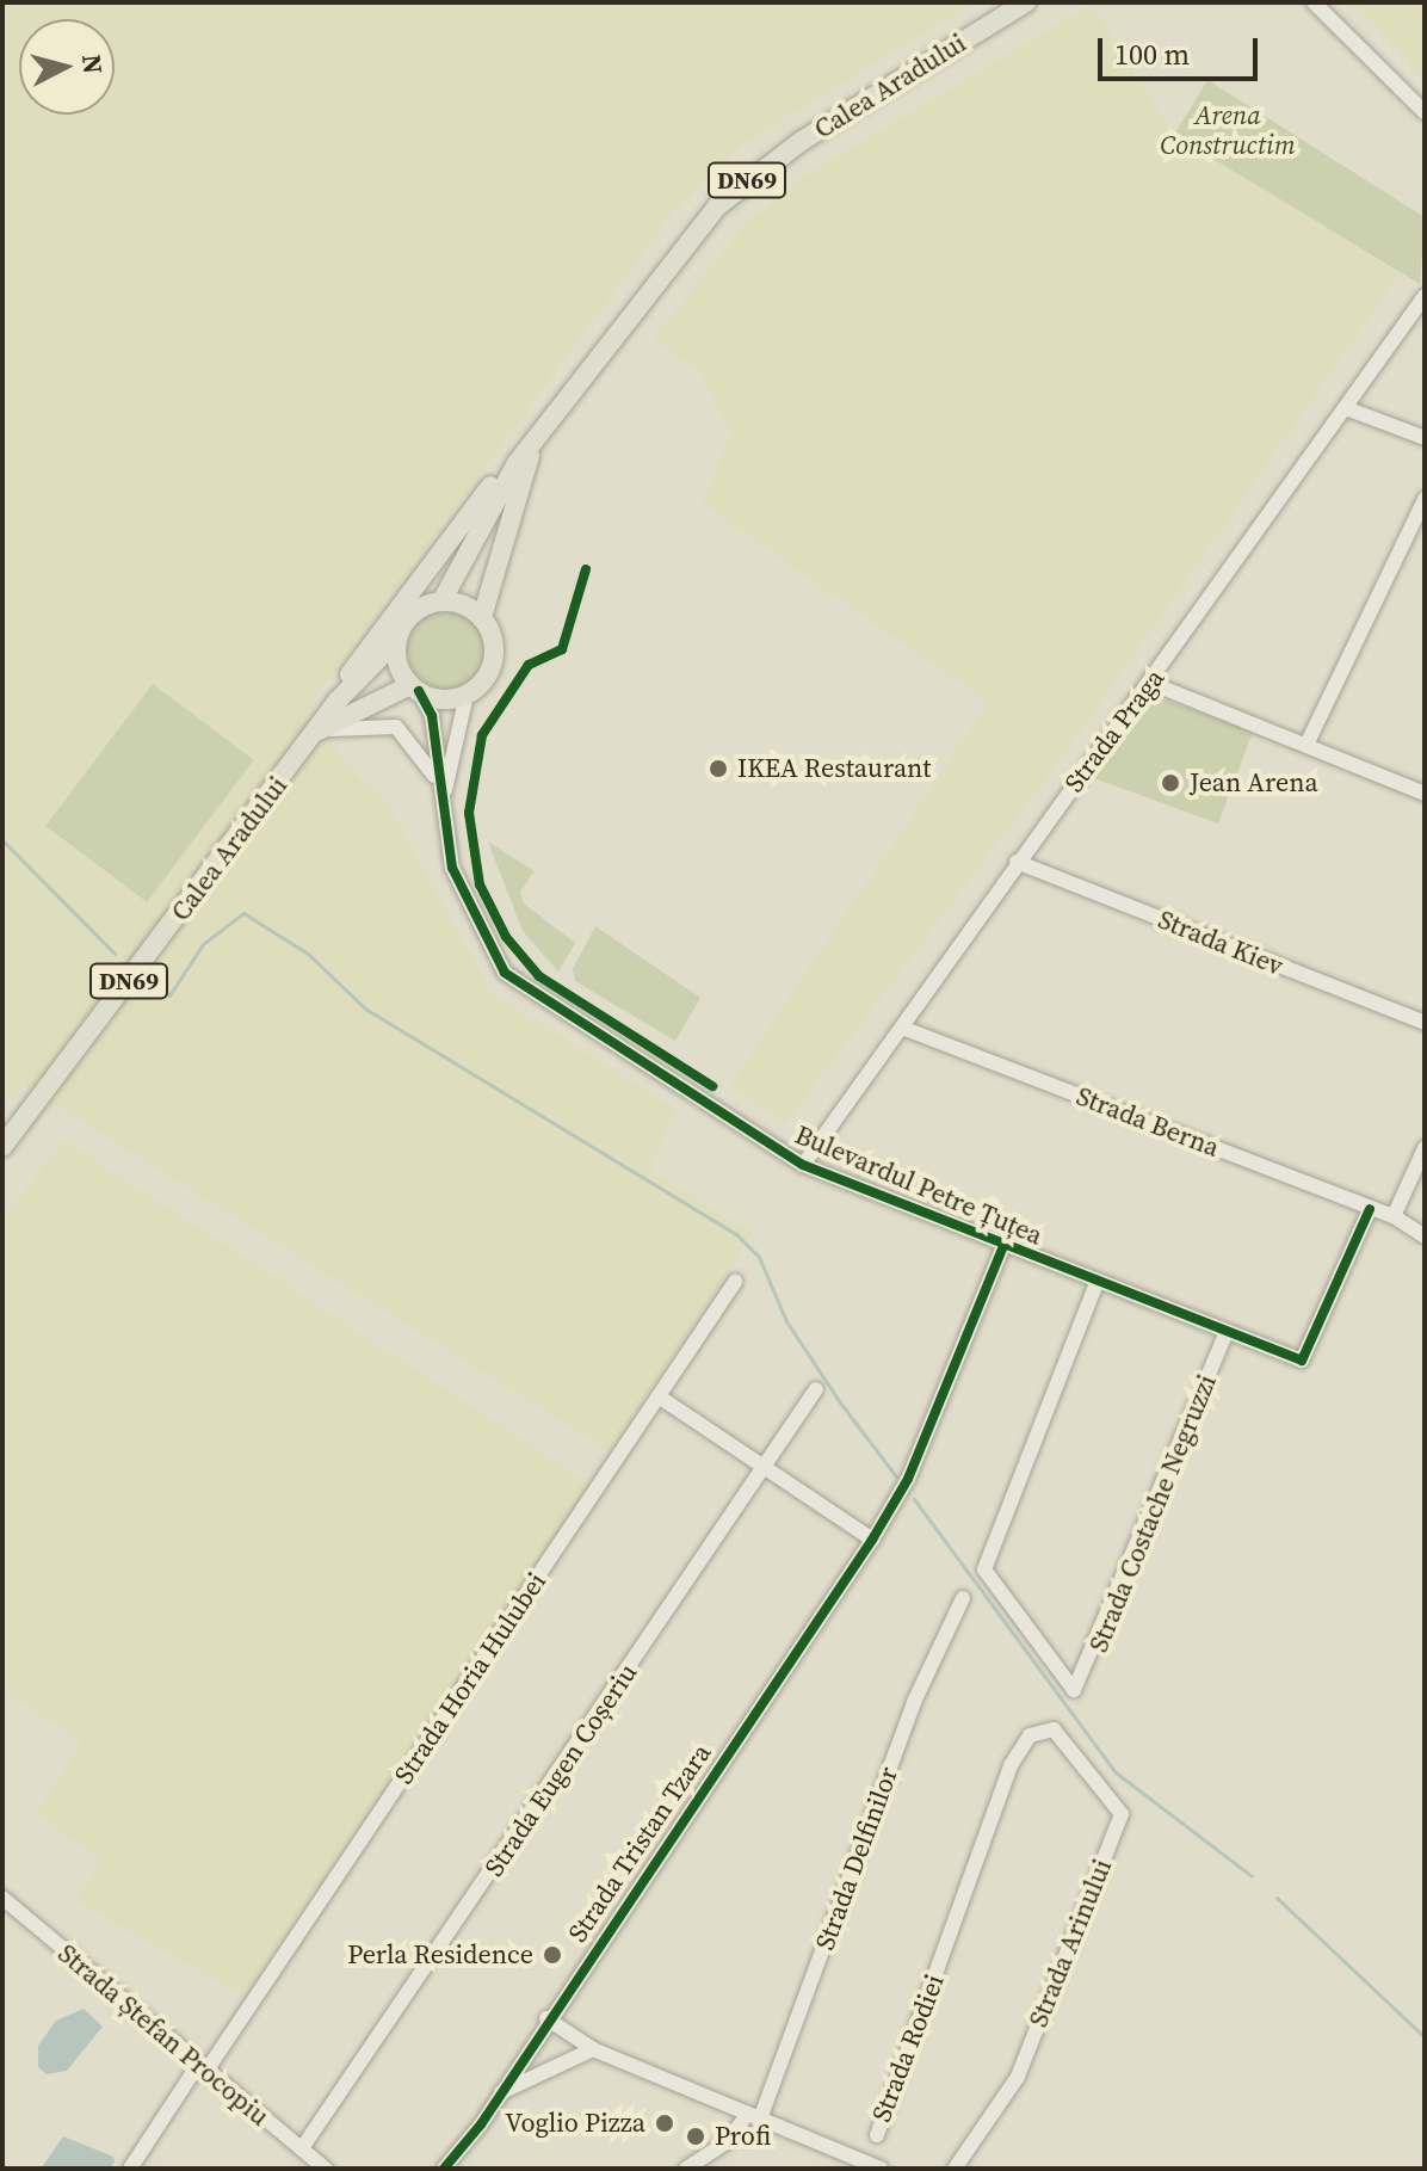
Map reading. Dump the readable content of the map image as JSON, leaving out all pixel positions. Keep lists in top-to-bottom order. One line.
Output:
{"streets":{"main road":["Calea Aradului","DN69"],"street":["Strada Praga","Strada Kiev","Strada Berna","Bulevardul Petre Țuțea","Strada Costache Negruzzi","Strada Horia Hulubei","Strada Eugen Coșeriu","Strada Tristan Tzara","Strada Delfinilor","Strada Arinului","Strada Ștefan Procopiu","Strada Rodiei"]},"crossings":[["Calea Aradului","DN69"],["Calea Aradului","Bulevardul Petre Țuțea"],["DN69","Bulevardul Petre Țuțea"],["Strada Praga","Strada Kiev"],["Strada Praga","Strada Berna"],["Strada Praga","Bulevardul Petre Țuțea"],["Strada Berna","Bulevardul Petre Țuțea"],["Bulevardul Petre Țuțea","Strada Costache Negruzzi"],["Bulevardul Petre Țuțea","Strada Tristan Tzara"],["Strada Horia Hulubei","Strada Ștefan Procopiu"],["Strada Eugen Coșeriu","Strada Ștefan Procopiu"],["Strada Arinului","Strada Rodiei"]],"parks":["Arena Constructim"],"places":["IKEA Restaurant","Jean Arena","Perla Residence","Voglio Pizza","Profi"],"scale_bar":"100 m","north":"right"}
